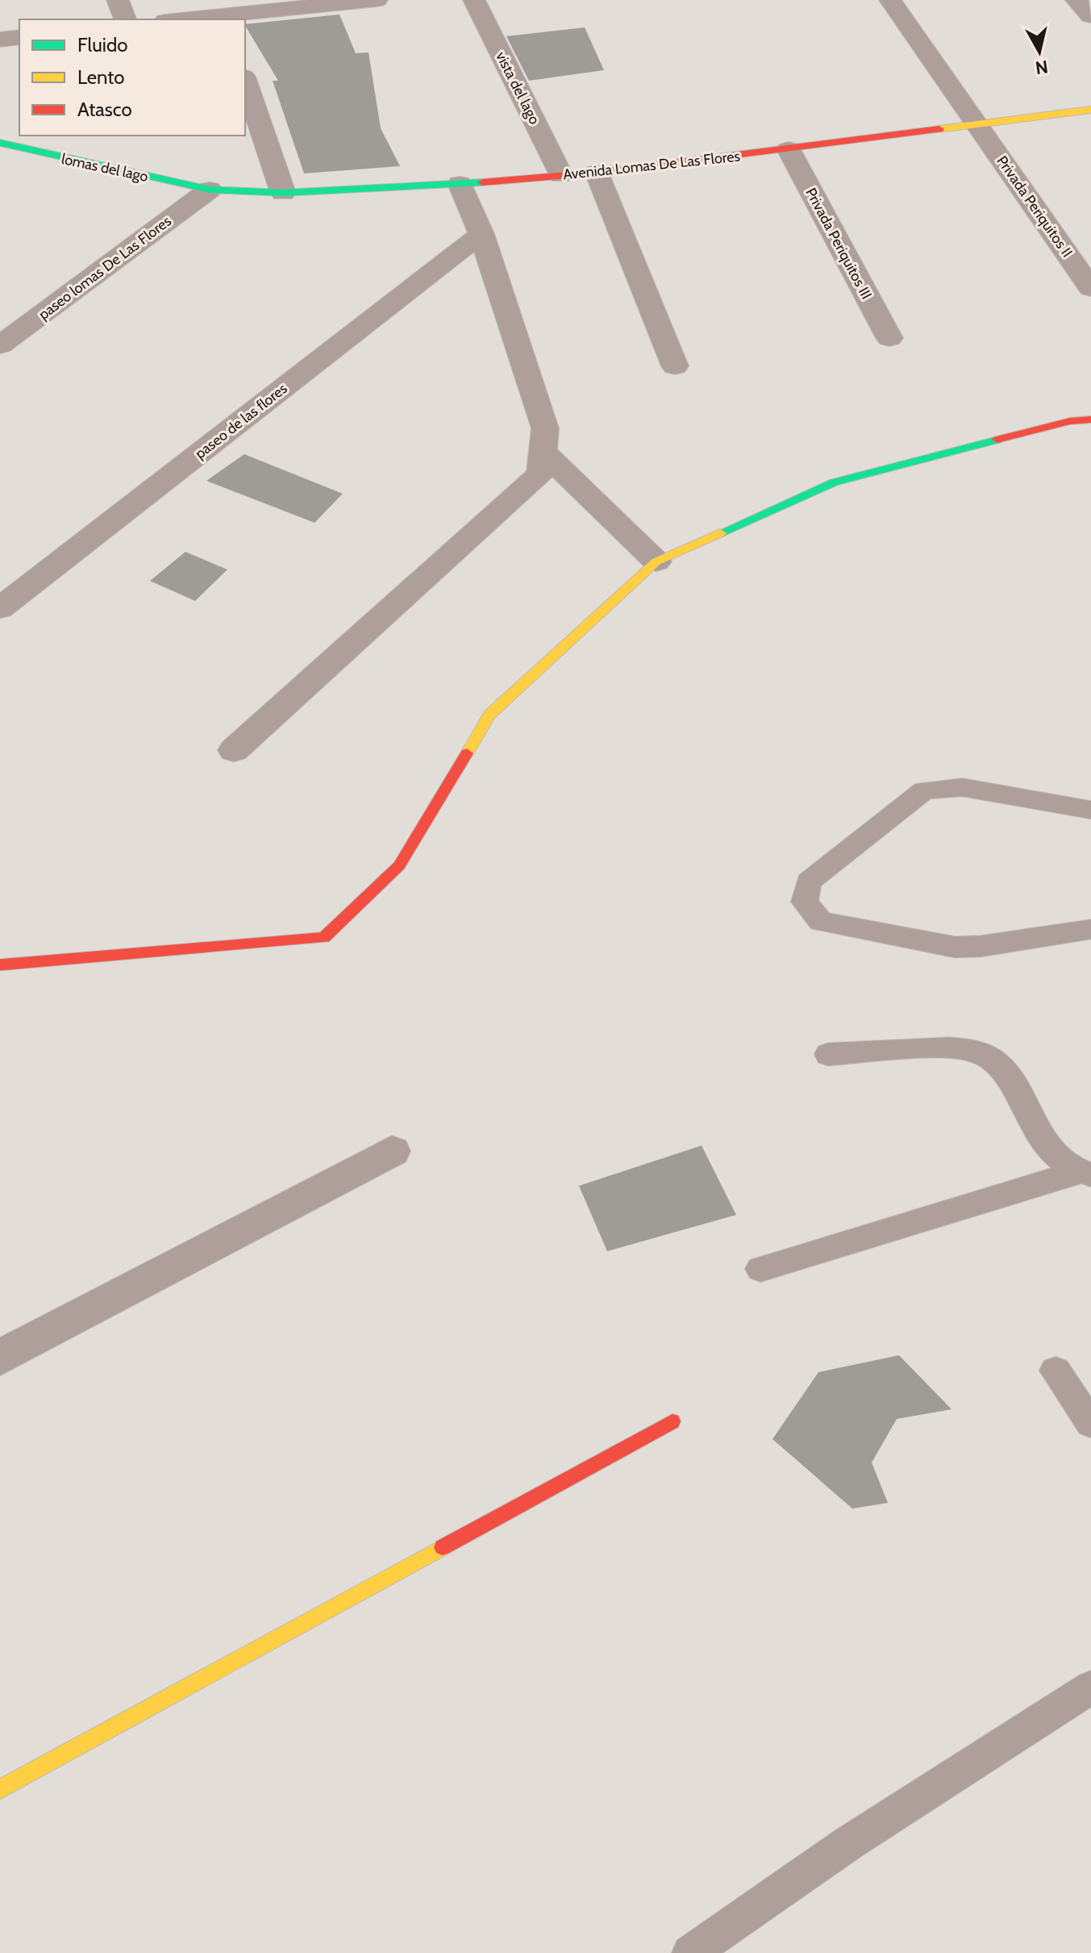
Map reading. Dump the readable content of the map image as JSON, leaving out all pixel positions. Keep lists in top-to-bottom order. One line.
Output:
{"streets":{"street":["vista del lago","Avenida Lomas De Las Flores","lomas del lago","Privada Periquitos II","Privada Periquitos III","paseo lomas De Las Flores","paseo de las flores"]},"crossings":[["vista del lago","Avenida Lomas De Las Flores"],["Avenida Lomas De Las Flores","lomas del lago"],["Avenida Lomas De Las Flores","Privada Periquitos II"],["Avenida Lomas De Las Flores","Privada Periquitos III"],["Avenida Lomas De Las Flores","paseo lomas De Las Flores"],["lomas del lago","paseo lomas De Las Flores"]],"legend":["Fluido","Lento","Atasco"],"north":"bottom"}
